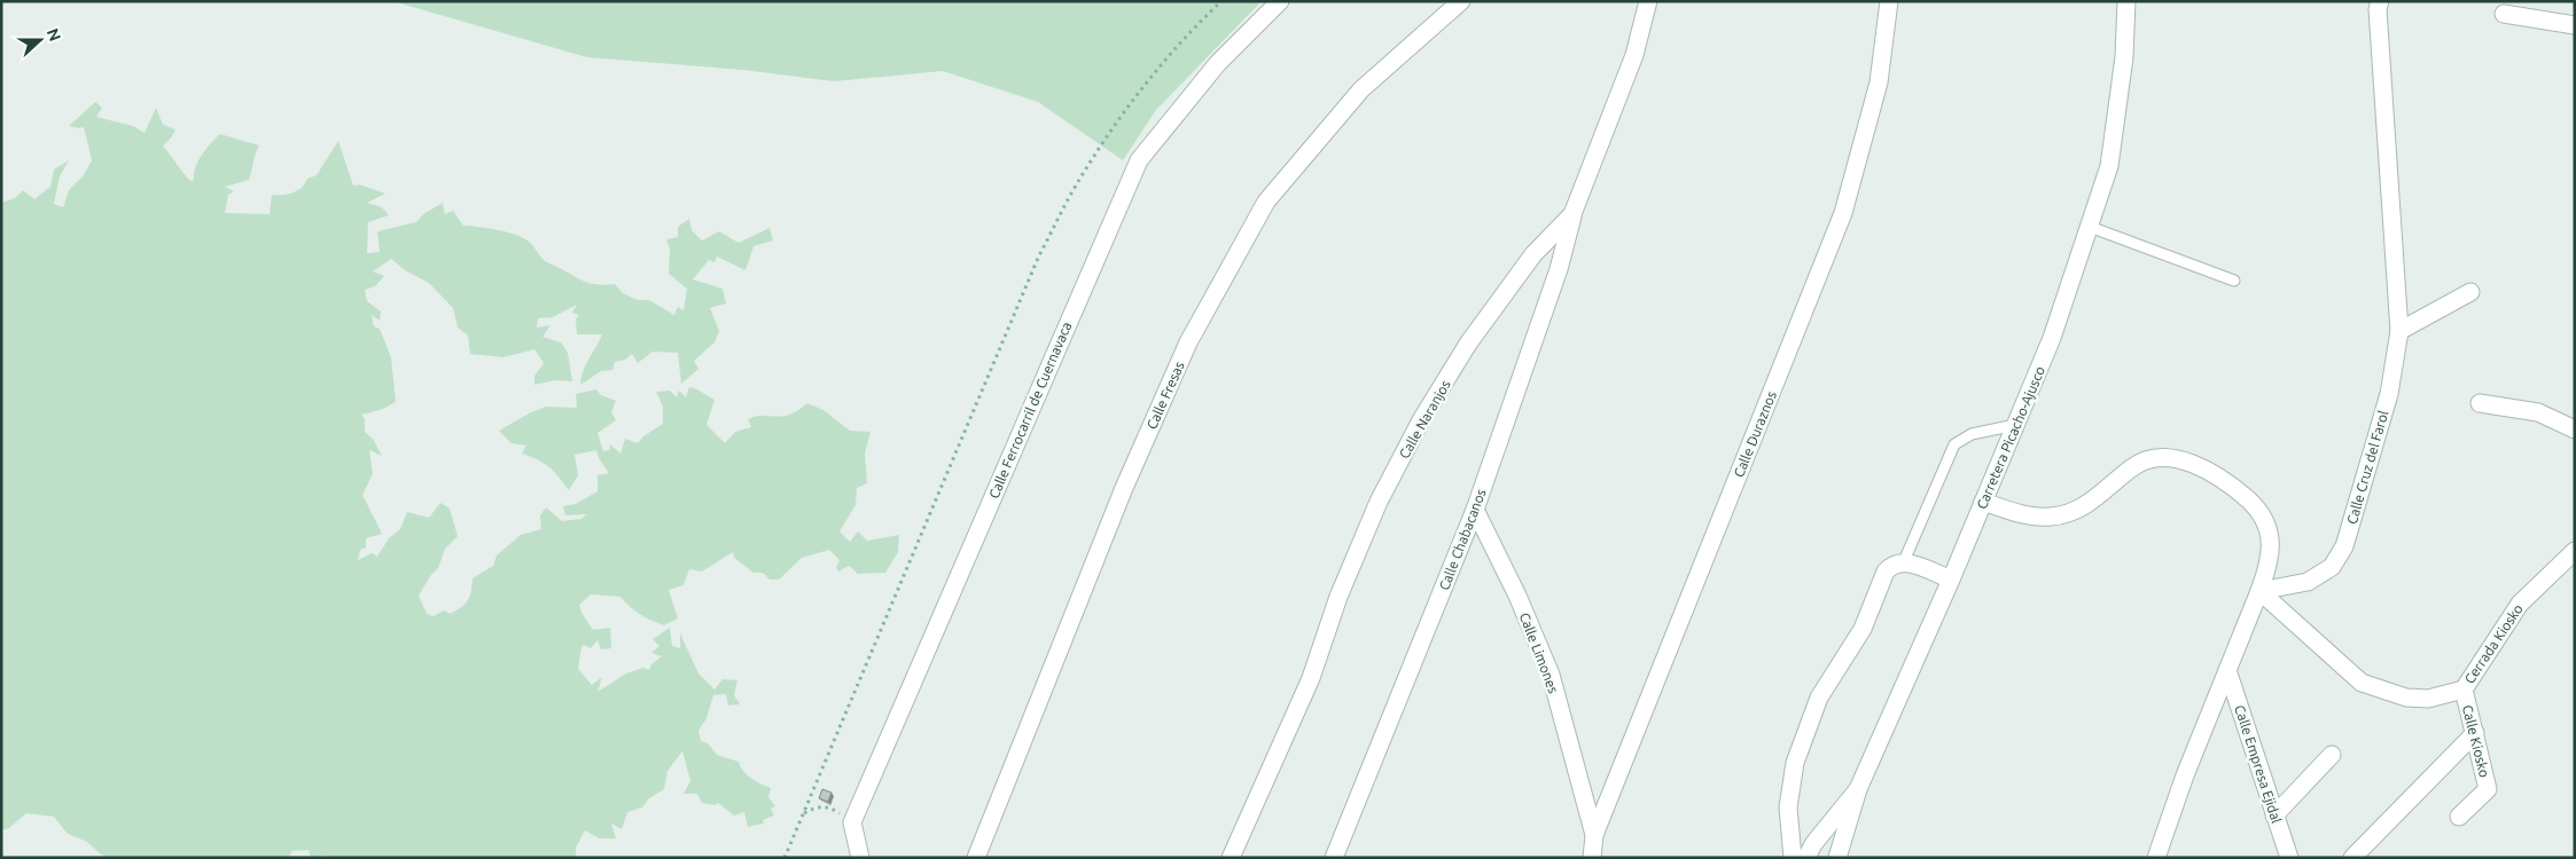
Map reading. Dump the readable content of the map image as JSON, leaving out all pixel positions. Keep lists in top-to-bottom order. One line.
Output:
{"streets":{"street":["Calle Fresas","Calle Ferrocarril de Cuernavaca","Calle Naranjos","Calle Duraznos","Carretera Picacho-Ajusco","Calle Cruz del Farol","Calle Chabacanos","Cerrada Kiosko","Calle Limones","Calle Kiosko","Calle Empresa Ejidal"]},"crossings":[["Calle Naranjos","Calle Chabacanos"],["Calle Duraznos","Calle Limones"],["Calle Cruz del Farol","Calle Kiosko"],["Calle Chabacanos","Calle Limones"],["Cerrada Kiosko","Calle Kiosko"]],"north":"right"}
